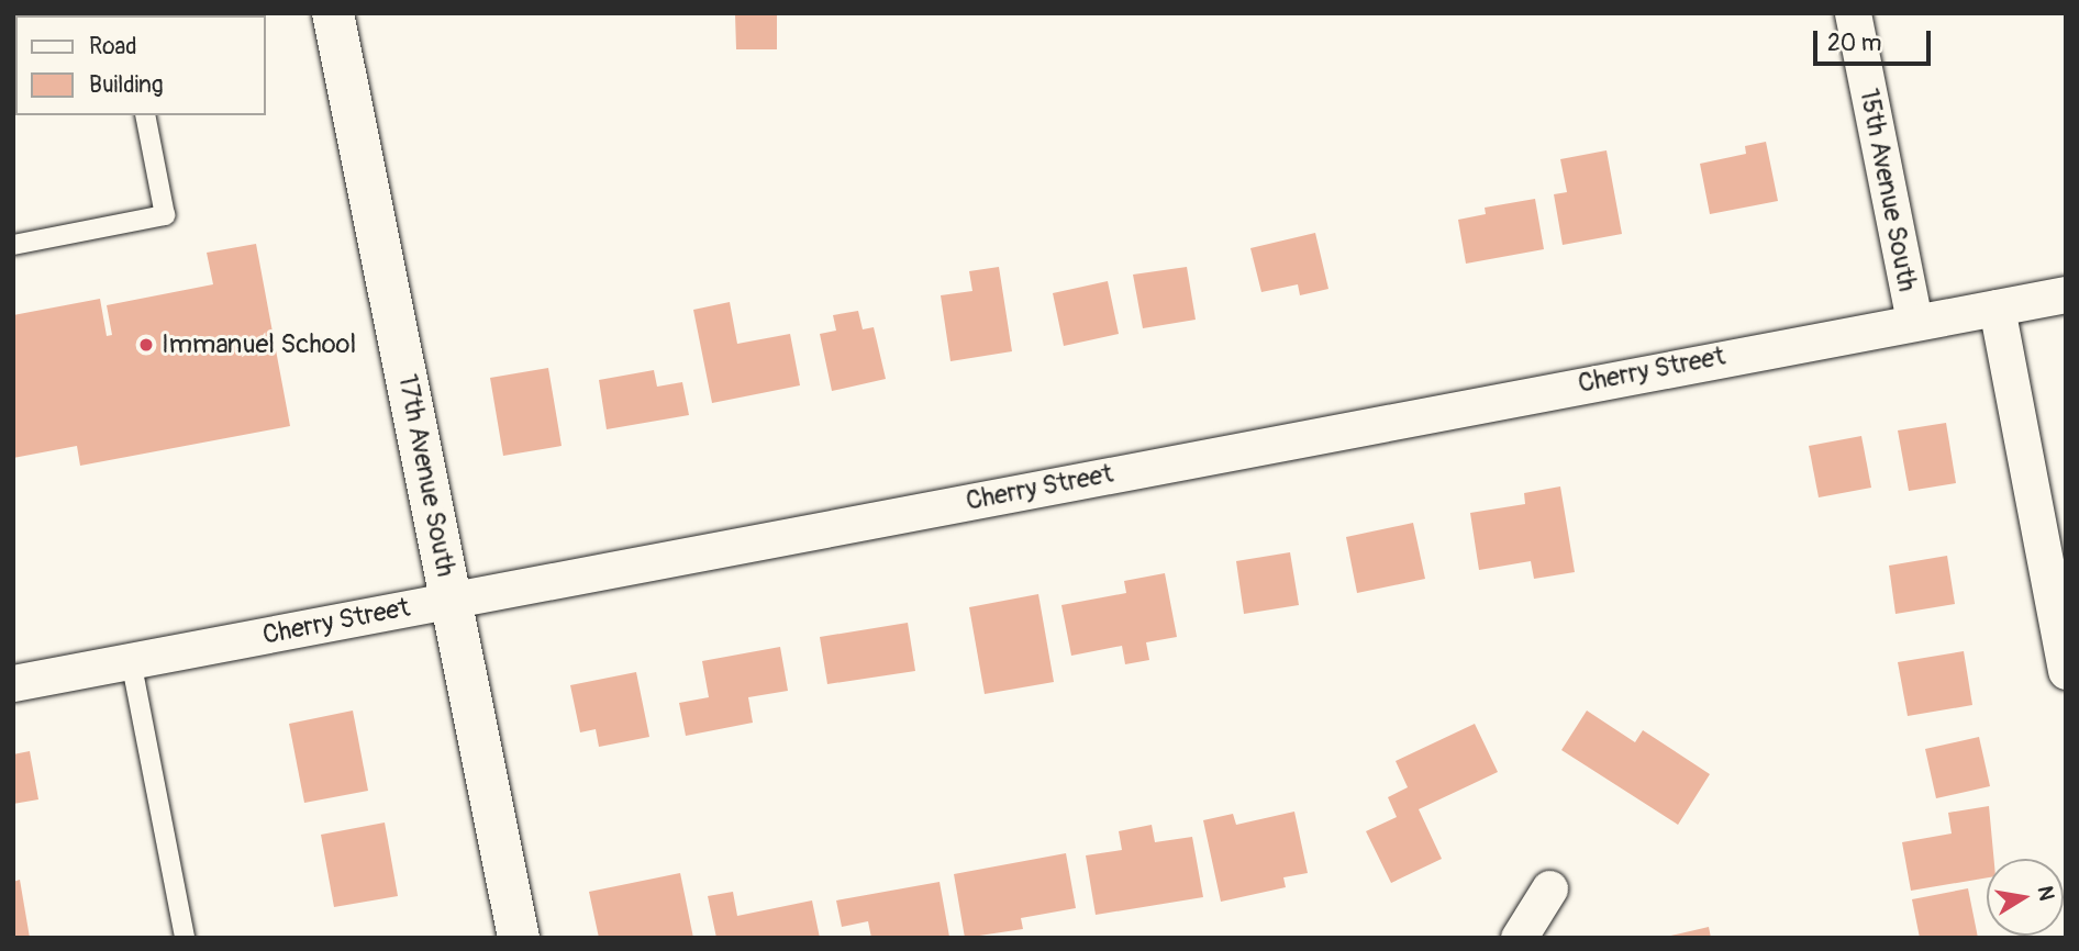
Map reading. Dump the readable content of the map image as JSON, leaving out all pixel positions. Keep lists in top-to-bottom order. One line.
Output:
{"streets":{"street":["15th Avenue South","Cherry Street","17th Avenue South"]},"crossings":[["15th Avenue South","Cherry Street"],["Cherry Street","17th Avenue South"]],"places":["Immanuel School"],"legend":["Road","Building"],"scale_bar":"20 m","north":"right"}
